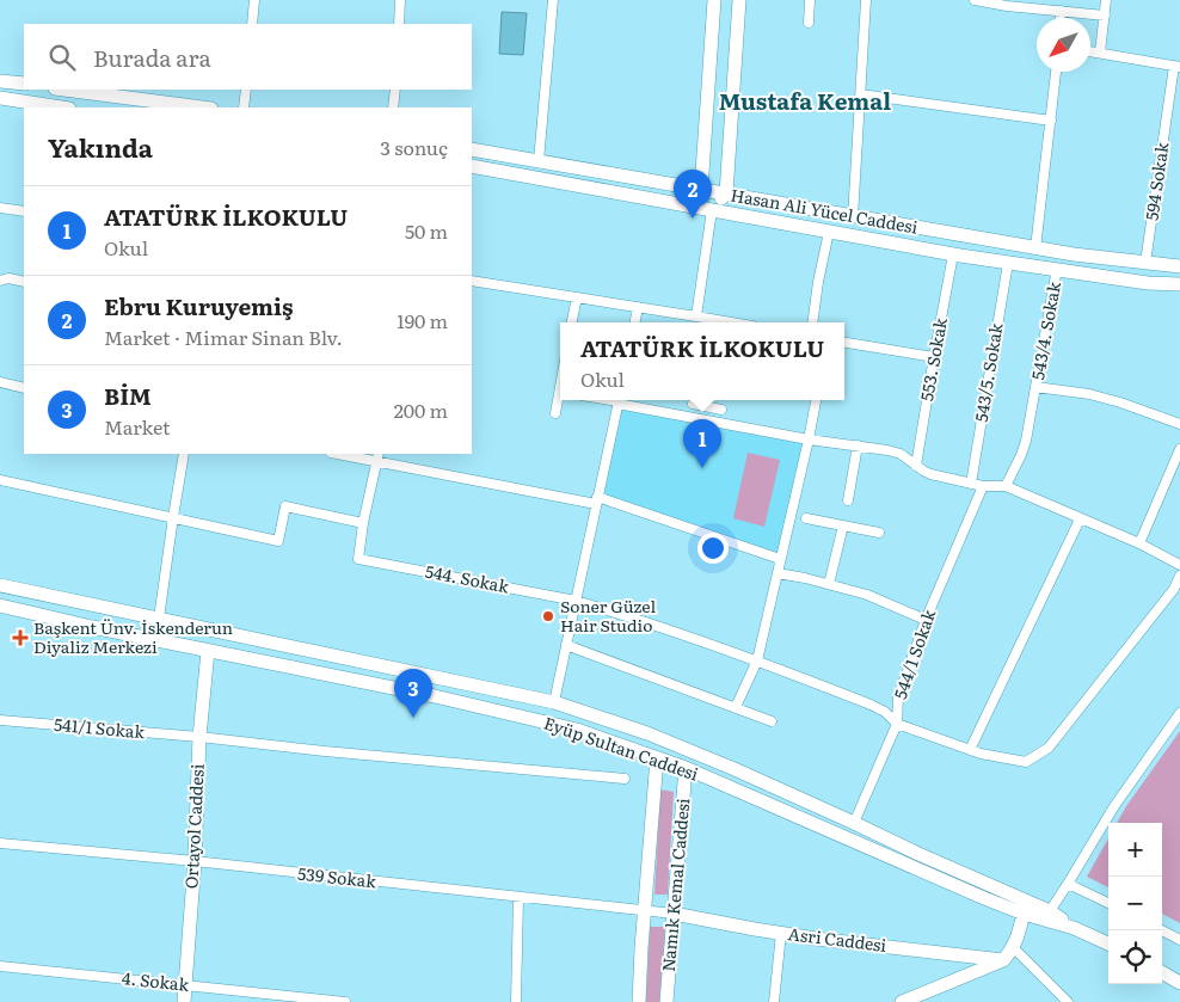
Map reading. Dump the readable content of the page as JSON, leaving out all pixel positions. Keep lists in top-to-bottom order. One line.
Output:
{"streets":{"street":["594 Sokak","Hasan Ali Yücel Caddesi","543/4. Sokak","553. Sokak","543/5. Sokak","544. Sokak","544/1 Sokak","541/1 Sokak","Eyüp Sultan Caddesi","Ortayol Caddesi","539 Sokak","Namık Kemal Caddesi","Asri Caddesi","4. Sokak"]},"crossings":[["594 Sokak","Hasan Ali Yücel Caddesi"],["544. Sokak","544/1 Sokak"],["541/1 Sokak","Ortayol Caddesi"],["Eyüp Sultan Caddesi","Ortayol Caddesi"],["Eyüp Sultan Caddesi","Namık Kemal Caddesi"],["Ortayol Caddesi","539 Sokak"],["Ortayol Caddesi","4. Sokak"],["539 Sokak","Namık Kemal Caddesi"],["539 Sokak","Asri Caddesi"],["Namık Kemal Caddesi","Asri Caddesi"]],"districts":["Mustafa Kemal"],"places":{"other":["Soner Güzel Hair Studio"],"health":["Başkent Ünv. İskenderun Diyaliz Merkezi"]},"north":"bottom left","page":{"search":"Burada ara","heading":["Yakında","3 sonuç"],"pins":["2","1","3"],"list":[{"mark":"1","name":"ATATÜRK İLKOKULU","note":"Okul","value":"50 m"},{"mark":"2","name":"Ebru Kuruyemiş","note":"Market · Mimar Sinan Blv.","value":"190 m"},{"mark":"3","name":"BİM","note":"Market","value":"200 m"}],"popup":["ATATÜRK İLKOKULU","Okul"],"map_buttons":["+","−"]}}
